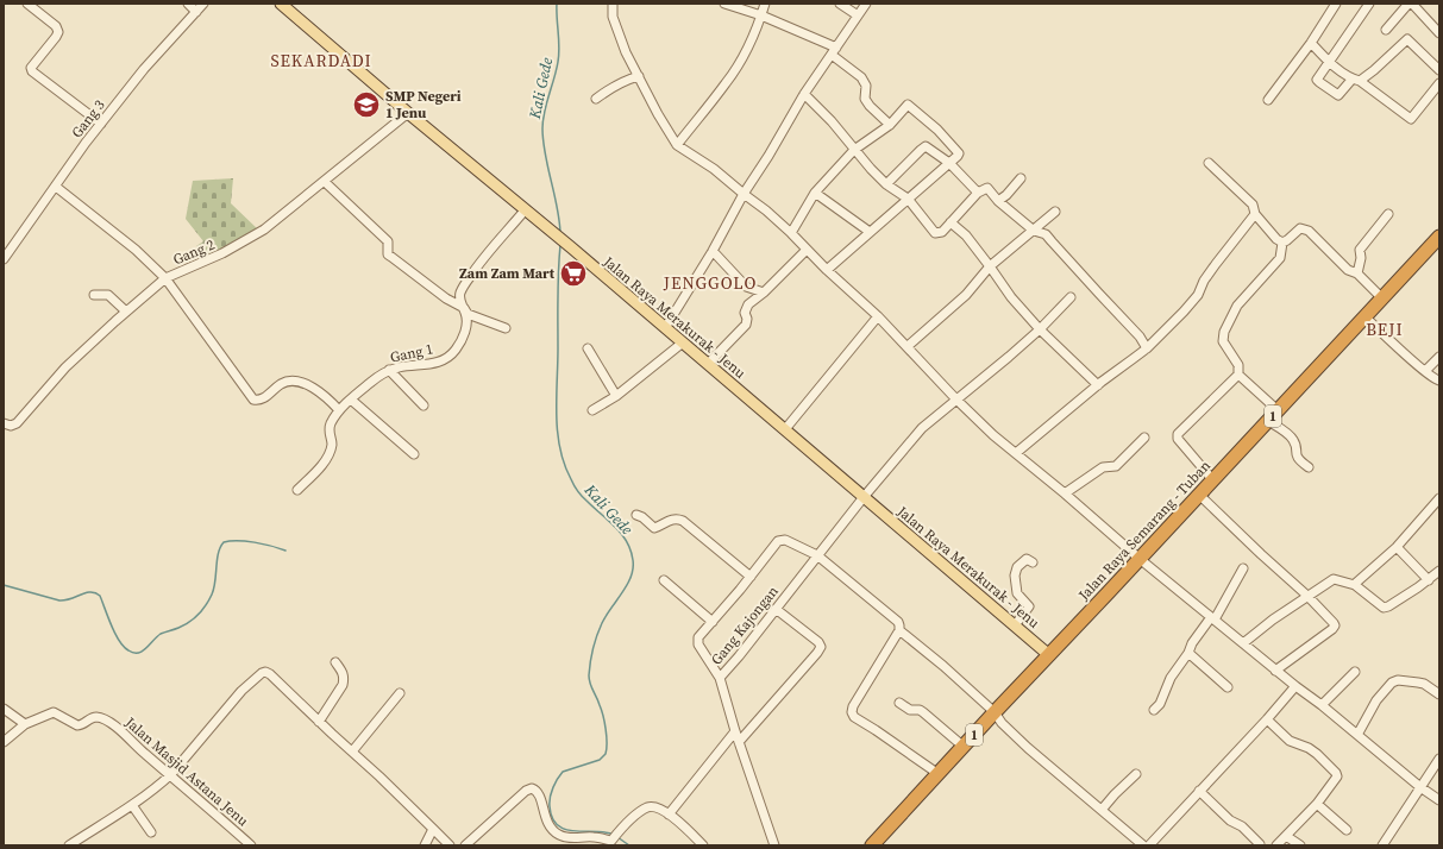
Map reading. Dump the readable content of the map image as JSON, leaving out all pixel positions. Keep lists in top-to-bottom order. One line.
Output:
{"streets":{"highway":["1","Jalan Raya Semarang - Tuban"],"main road":["Jalan Raya Merakurak - Jenu"],"street":["Gang 3","Gang 2","Gang 1","Gang Kajongan","Jalan Masjid Astana Jenu"]},"crossings":[["Gang 2","Jalan Raya Merakurak - Jenu"],["Jalan Raya Merakurak - Jenu","Gang 1"],["Jalan Raya Merakurak - Jenu","Jalan Raya Semarang - Tuban"],["Jalan Raya Merakurak - Jenu","Gang Kajongan"]],"districts":["SEKARDADI","JENGGOLO","BEJI"],"water":["Kali Gede"],"places":{"school or university":["SMP Negeri 1 Jenu"],"supermarket":["Zam Zam Mart"]}}
